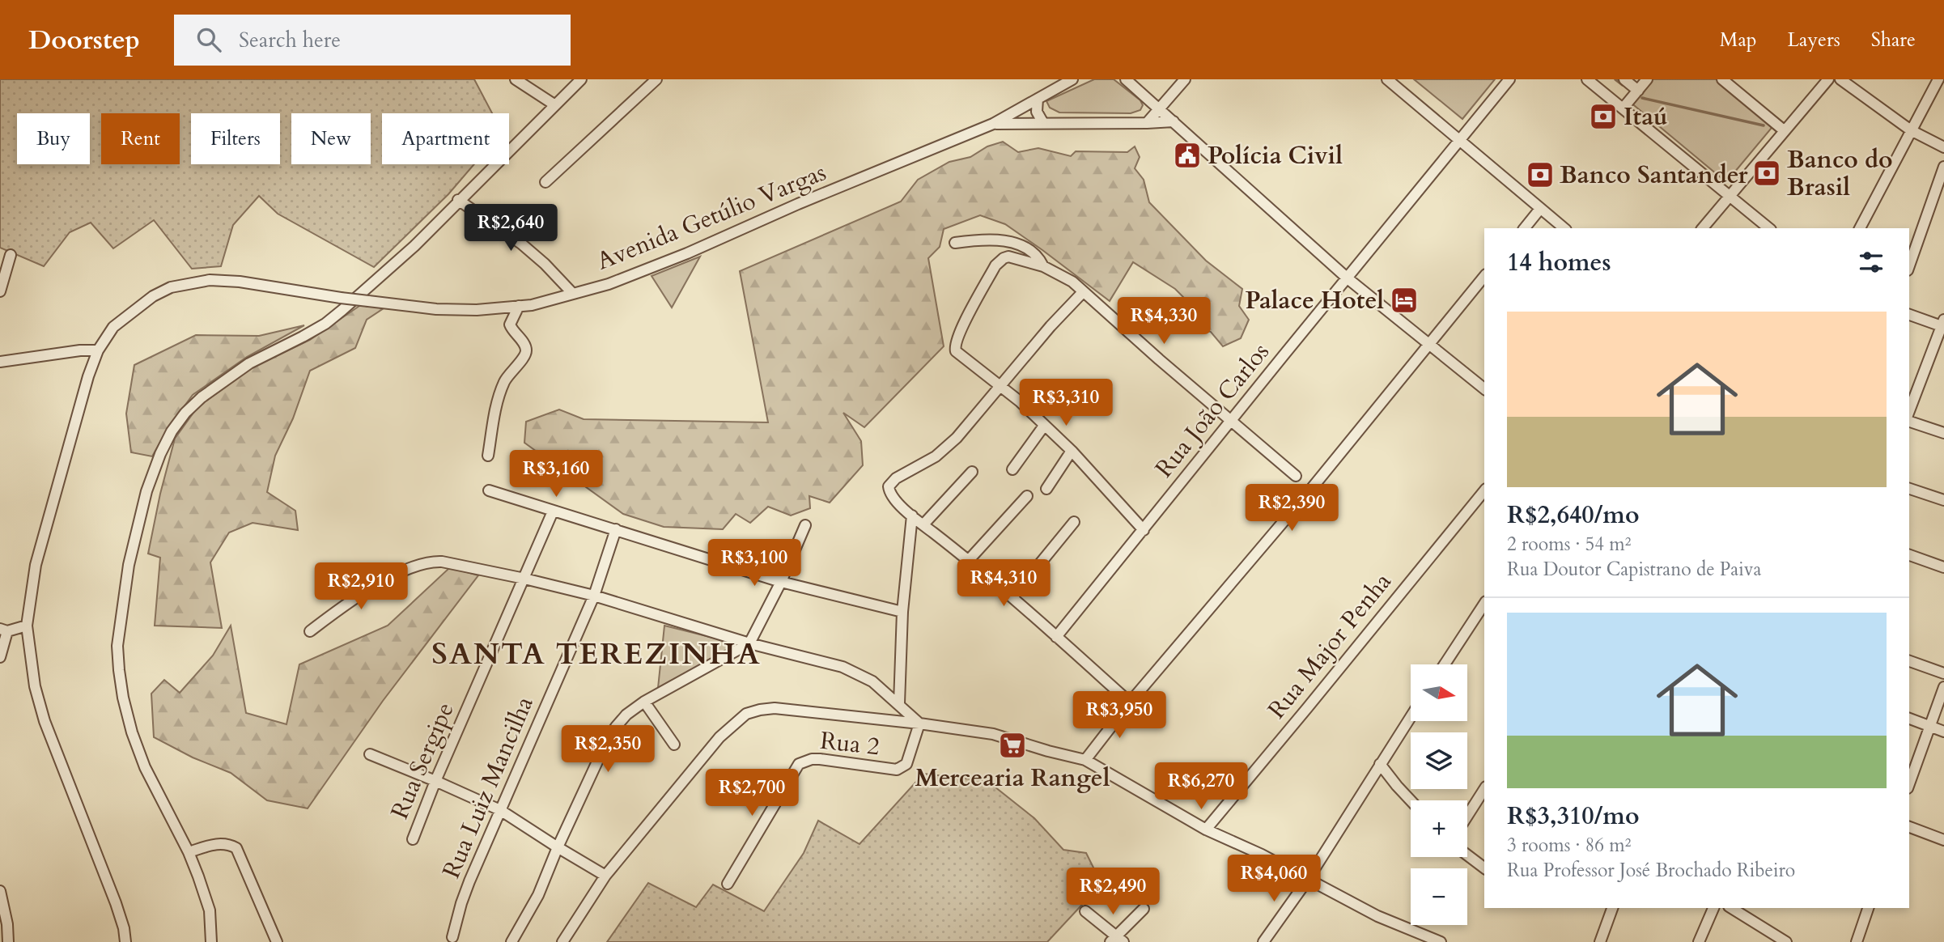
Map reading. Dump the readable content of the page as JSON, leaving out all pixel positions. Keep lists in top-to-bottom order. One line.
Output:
{"streets":{"street":["Avenida Getúlio Vargas","Rua João Carlos","Rua Major Penha","Rua 2","Rua Sergipe","Rua Luiz Mancilha"]},"districts":["SANTA TEREZINHA"],"places":{"bank":["Itaú","Banco do Brasil","Banco Santander"],"public building":["Polícia Civil"],"hotel":["Palace Hotel"],"supermarket":["Mercearia Rangel"]},"north":"right","page":{"header":"Doorstep","search":"Search here","nav":["Map","Layers","Share"],"chip":["Buy","Rent","Filters","New","Apartment"],"price":["R$2,640","R$4,330","R$3,310","R$3,160","R$2,390","R$3,100","R$4,310","R$2,910","R$3,950","R$2,350","R$6,270","R$2,700","R$4,060","R$2,490"],"heading":"14 homes","list":[{"name":"R$2,640/mo","note":"2 rooms · 54 m² · Rua Doutor Capistrano de Paiva"},{"name":"R$3,310/mo","note":"3 rooms · 86 m² · Rua Professor José Brochado Ribeiro"}],"map_buttons":["+","−"]}}
